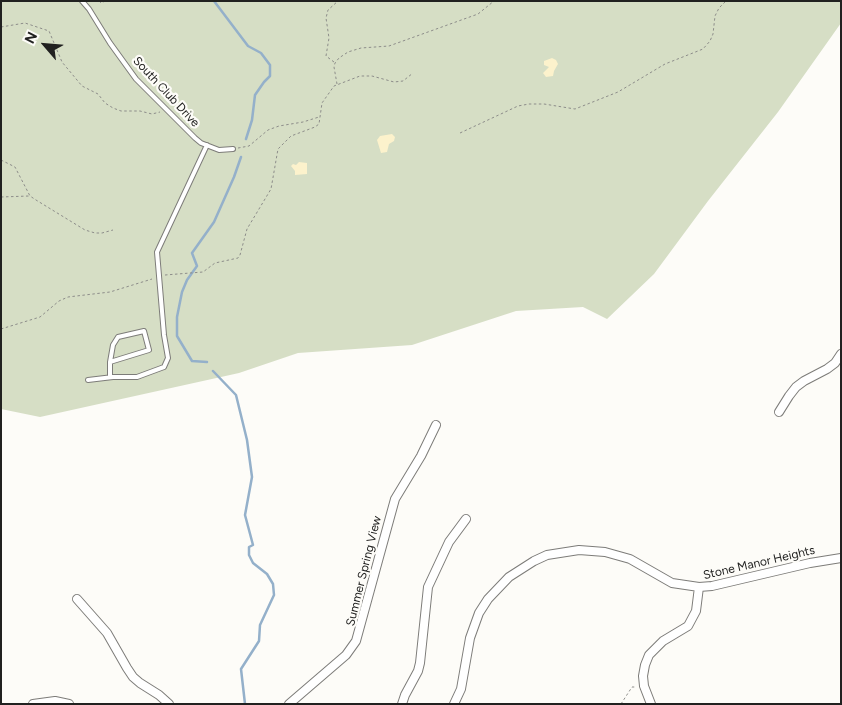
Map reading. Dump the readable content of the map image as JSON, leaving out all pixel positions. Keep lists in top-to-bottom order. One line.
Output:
{"streets":{"street":["Stone Manor Heights","Summer Spring View"],"lane":["South Club Drive"]},"north":"top left"}
